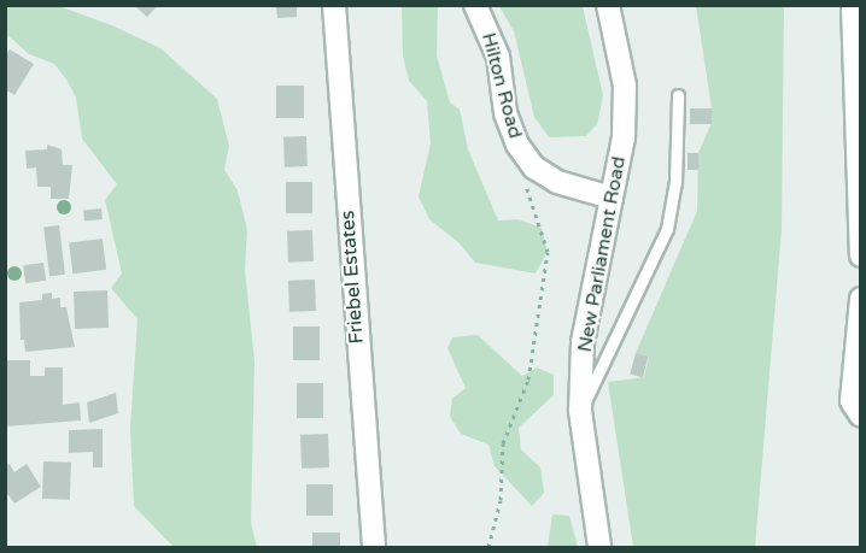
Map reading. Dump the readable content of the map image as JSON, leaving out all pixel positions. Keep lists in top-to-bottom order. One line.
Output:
{"streets":{"street":["Hilton Road","New Parliament Road","Friebel Estates"]},"crossings":[["Hilton Road","New Parliament Road"]]}
